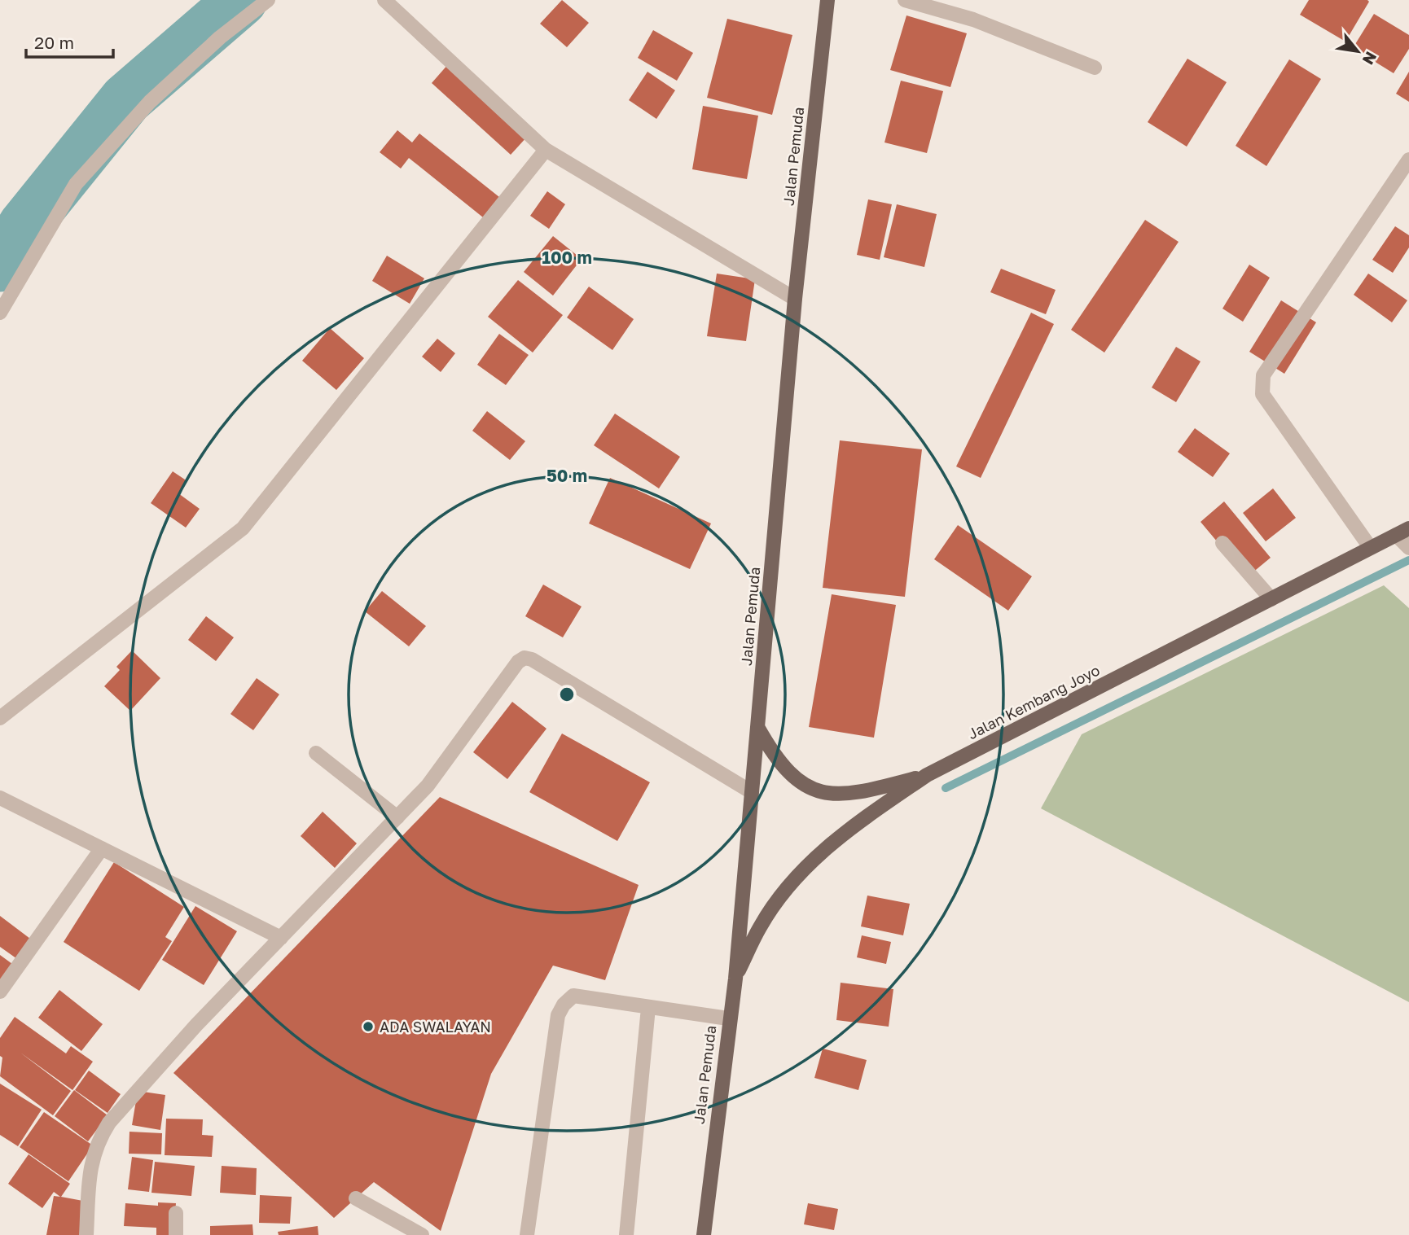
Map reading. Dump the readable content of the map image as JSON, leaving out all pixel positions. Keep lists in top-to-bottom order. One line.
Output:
{"streets":{"main road":["Jalan Pemuda","Jalan Kembang Joyo"]},"crossings":[["Jalan Pemuda","Jalan Kembang Joyo"]],"places":["ADA SWALAYAN"],"scale_bar":"20 m","north":"bottom right","rings":["100 m","50 m"]}
